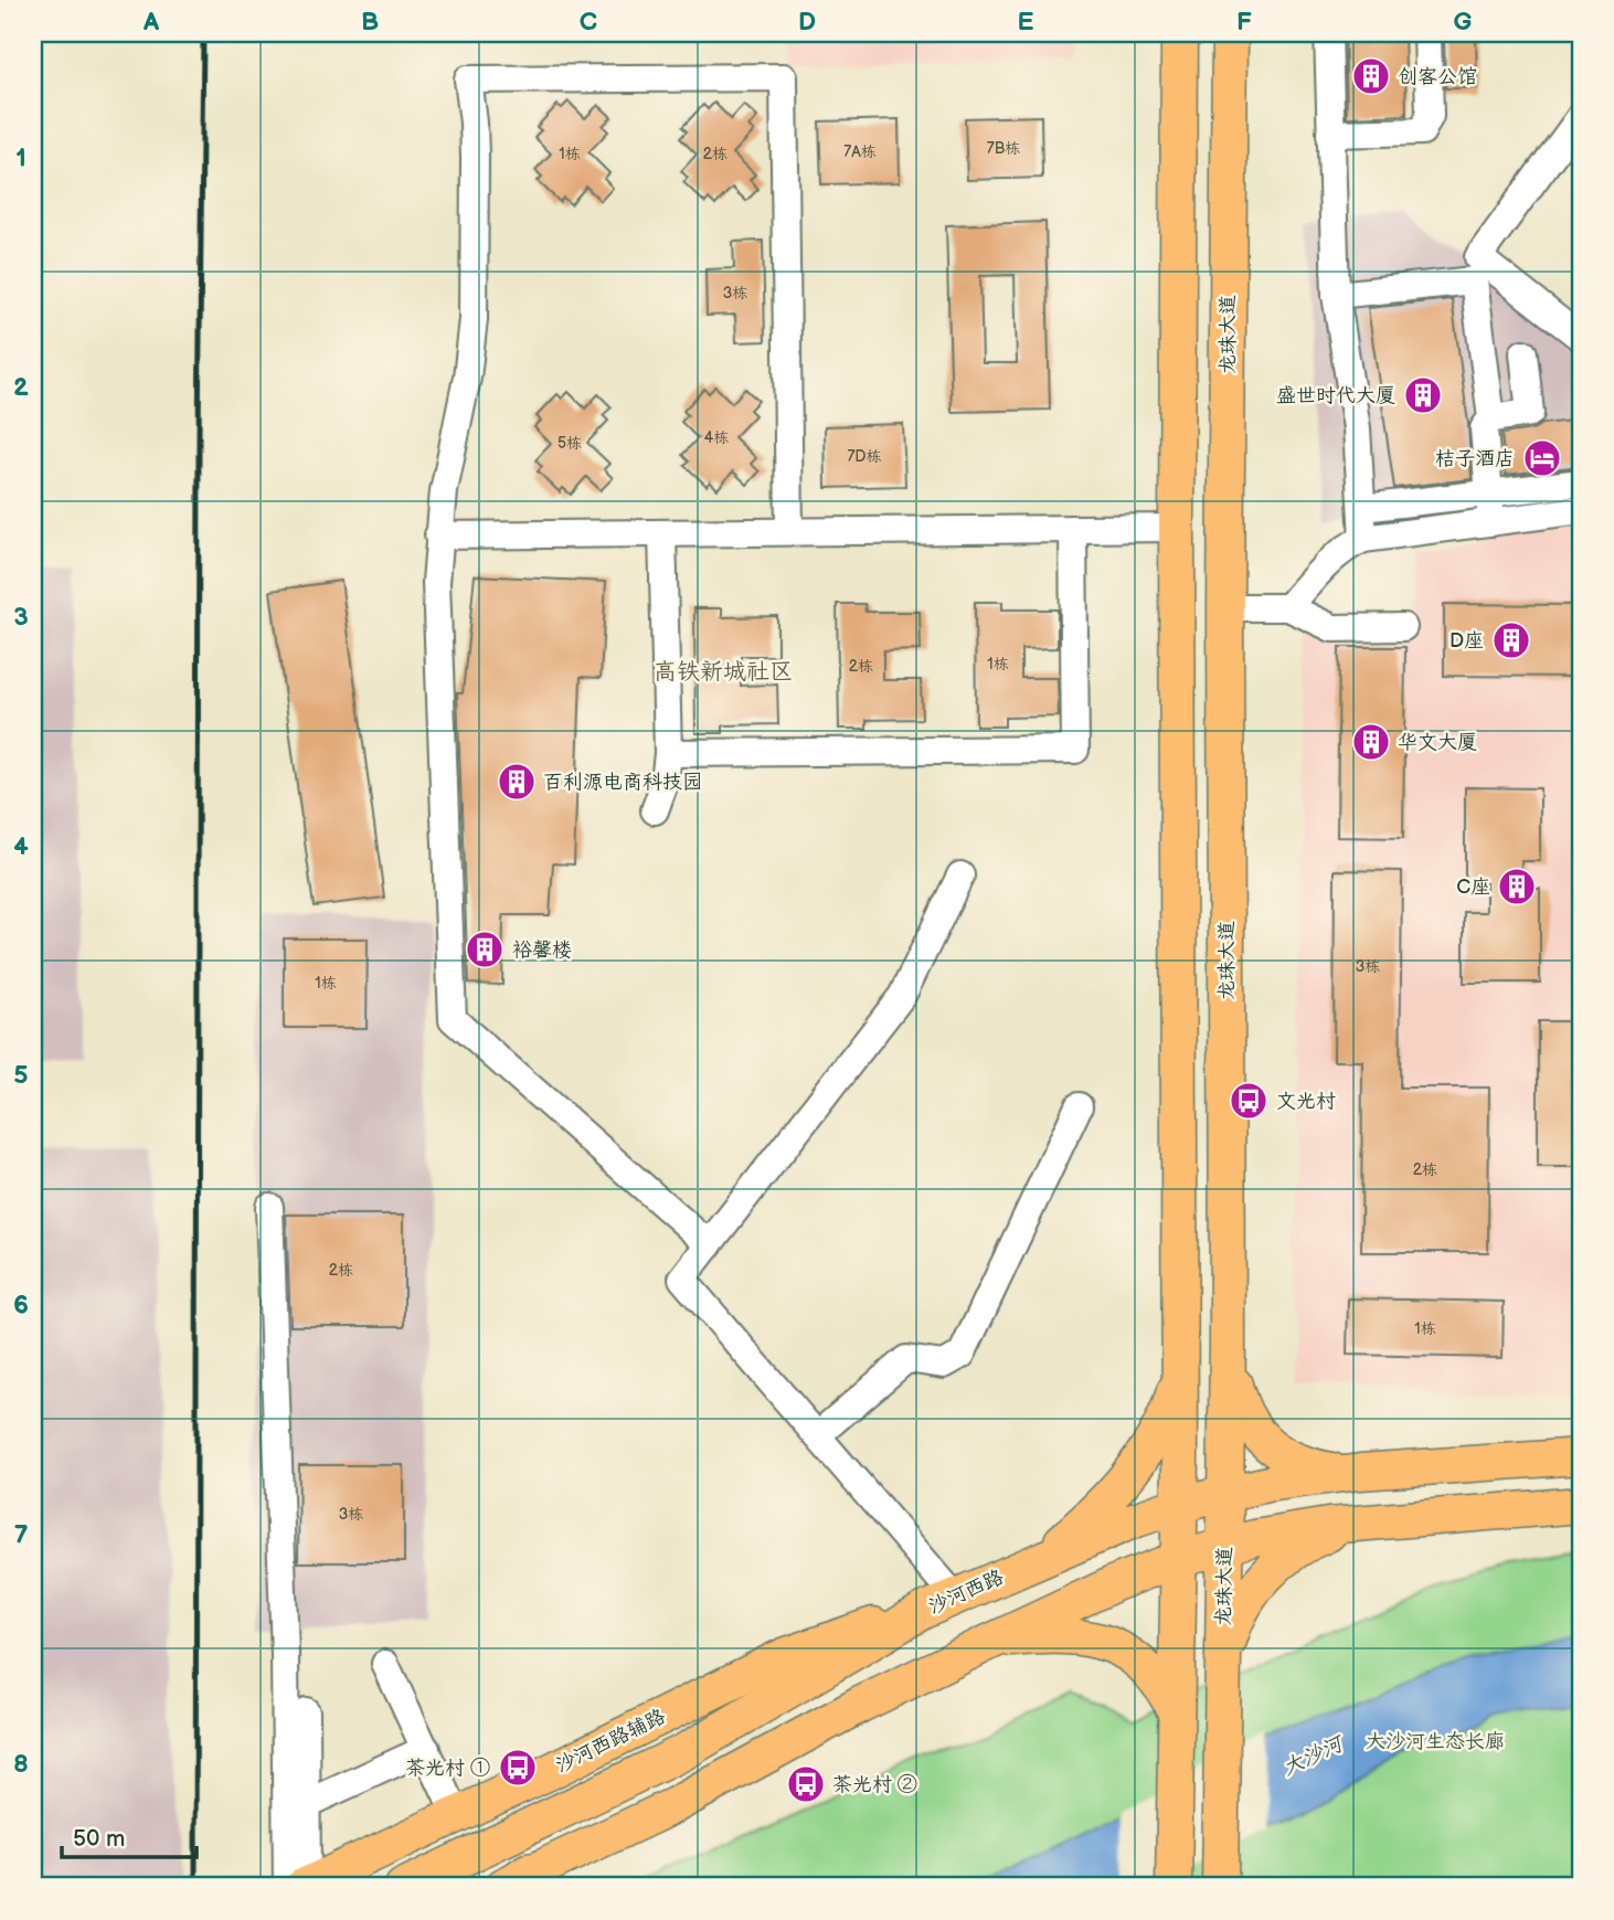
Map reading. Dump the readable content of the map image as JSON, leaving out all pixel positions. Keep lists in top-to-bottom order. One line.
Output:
{"streets":{"main road":["龙珠大道","沙河西路","沙河西路辅路"]},"crossings":[["龙珠大道","沙河西路"],["沙河西路","沙河西路辅路"]],"districts":["高铁新城社区"],"water":["大沙河"],"parks":["大沙河生态长廊"],"places":{"building":["创客公馆","盛世时代大厦","D座","华文大厦","百利源电商科技园","C座","裕馨楼"],"hotel":["桔子酒店"],"bus stop":["文光村","茶光村 ①","茶光村 ②"]},"house_numbers":["7B栋","7A栋","1栋","2栋","3栋","4栋","5栋","7D栋","1栋","2栋","3栋","1栋","2栋","2栋","1栋","3栋"],"scale_bar":"50 m","grid":{"columns":["A","B","C","D","E","F","G"],"rows":["1","2","3","4","5","6","7","8"]}}
